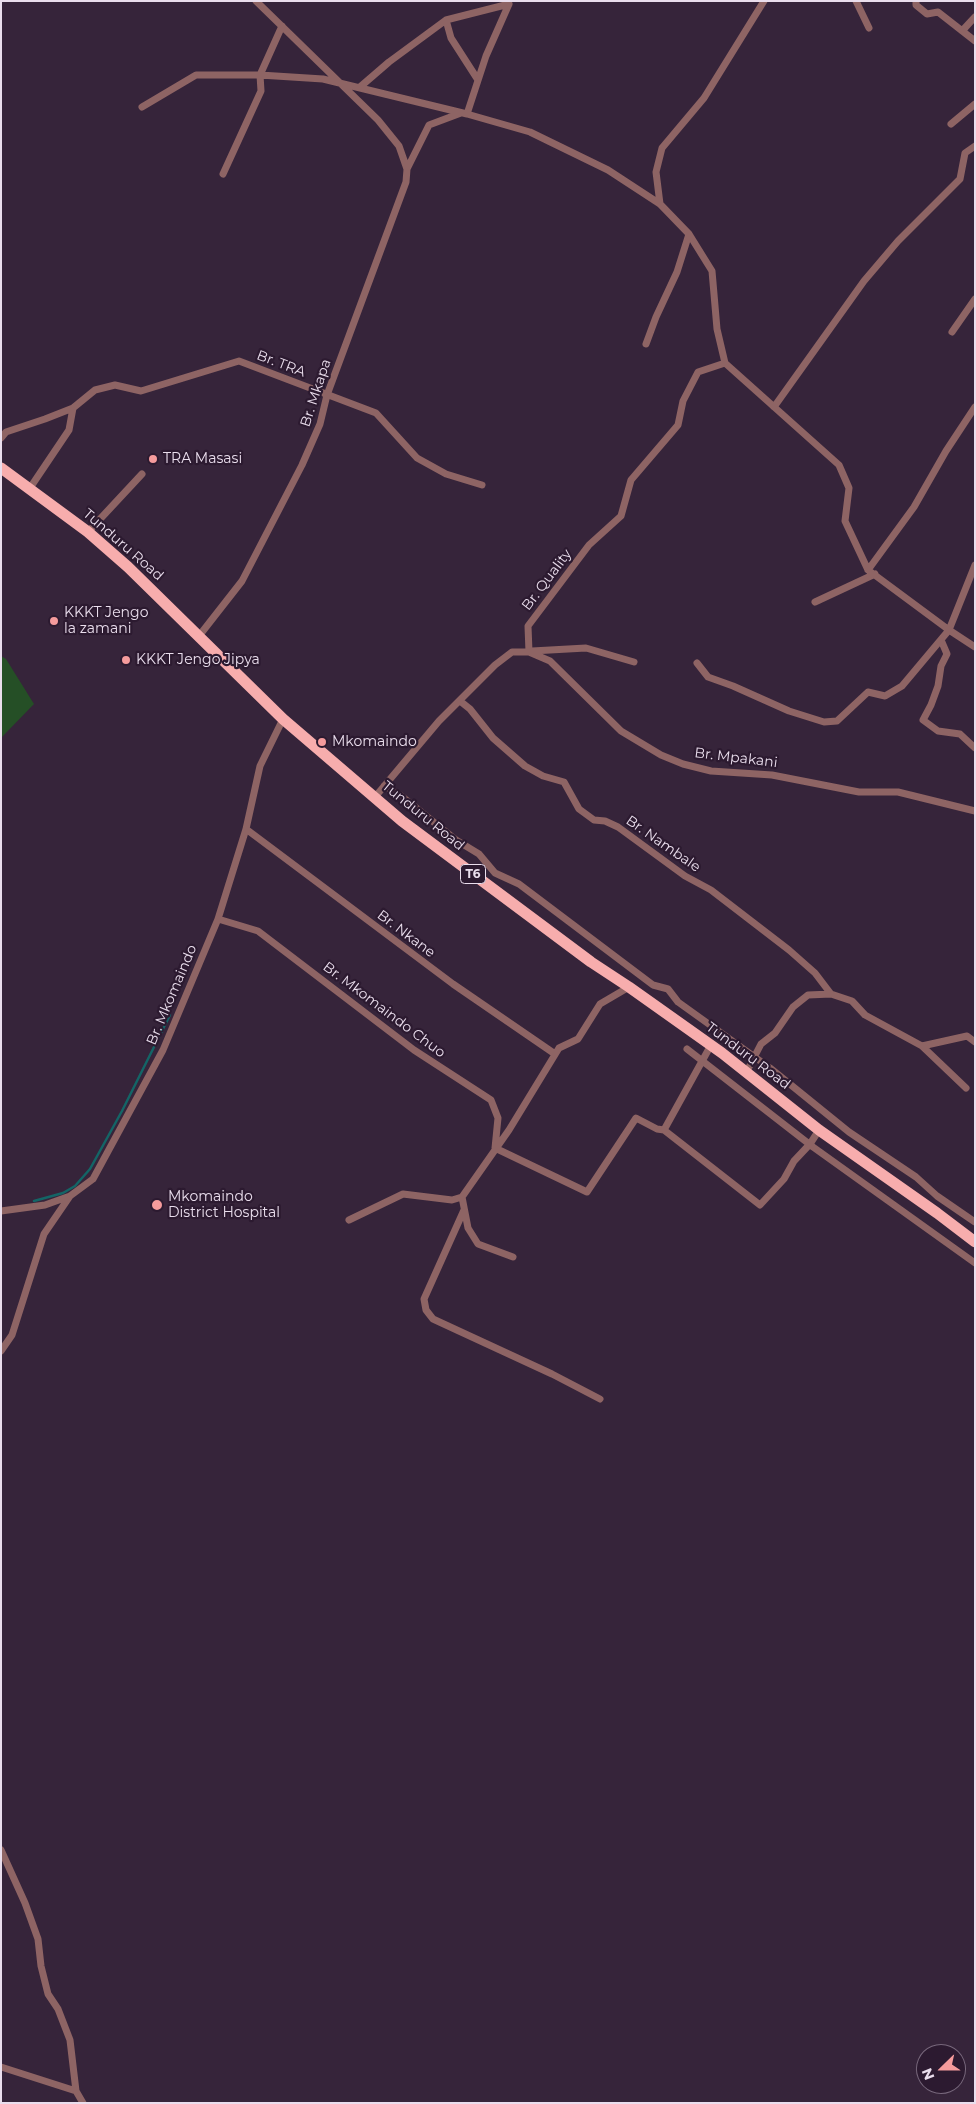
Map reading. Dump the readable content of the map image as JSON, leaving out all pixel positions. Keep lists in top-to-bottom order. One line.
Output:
{"streets":{"highway":["Tunduru Road","T6"],"street":["Br. TRA","Br. Mkapa","Br. Quality","Br. Mpakani","Br. Nambale","Br. Nkane","Br. Mkomaindo","Br. Mkomaindo Chuo"]},"crossings":[["Br. TRA","Br. Mkapa"],["Br. Mkapa","Tunduru Road"],["Tunduru Road","Br. Mkomaindo"],["Br. Quality","Br. Mpakani"],["Br. Nkane","Br. Mkomaindo"],["Br. Mkomaindo","Br. Mkomaindo Chuo"]],"places":["TRA Masasi","KKKT Jengo la zamani","KKKT Jengo Jipya","Mkomaindo","Mkomaindo District Hospital"],"north":"left"}
